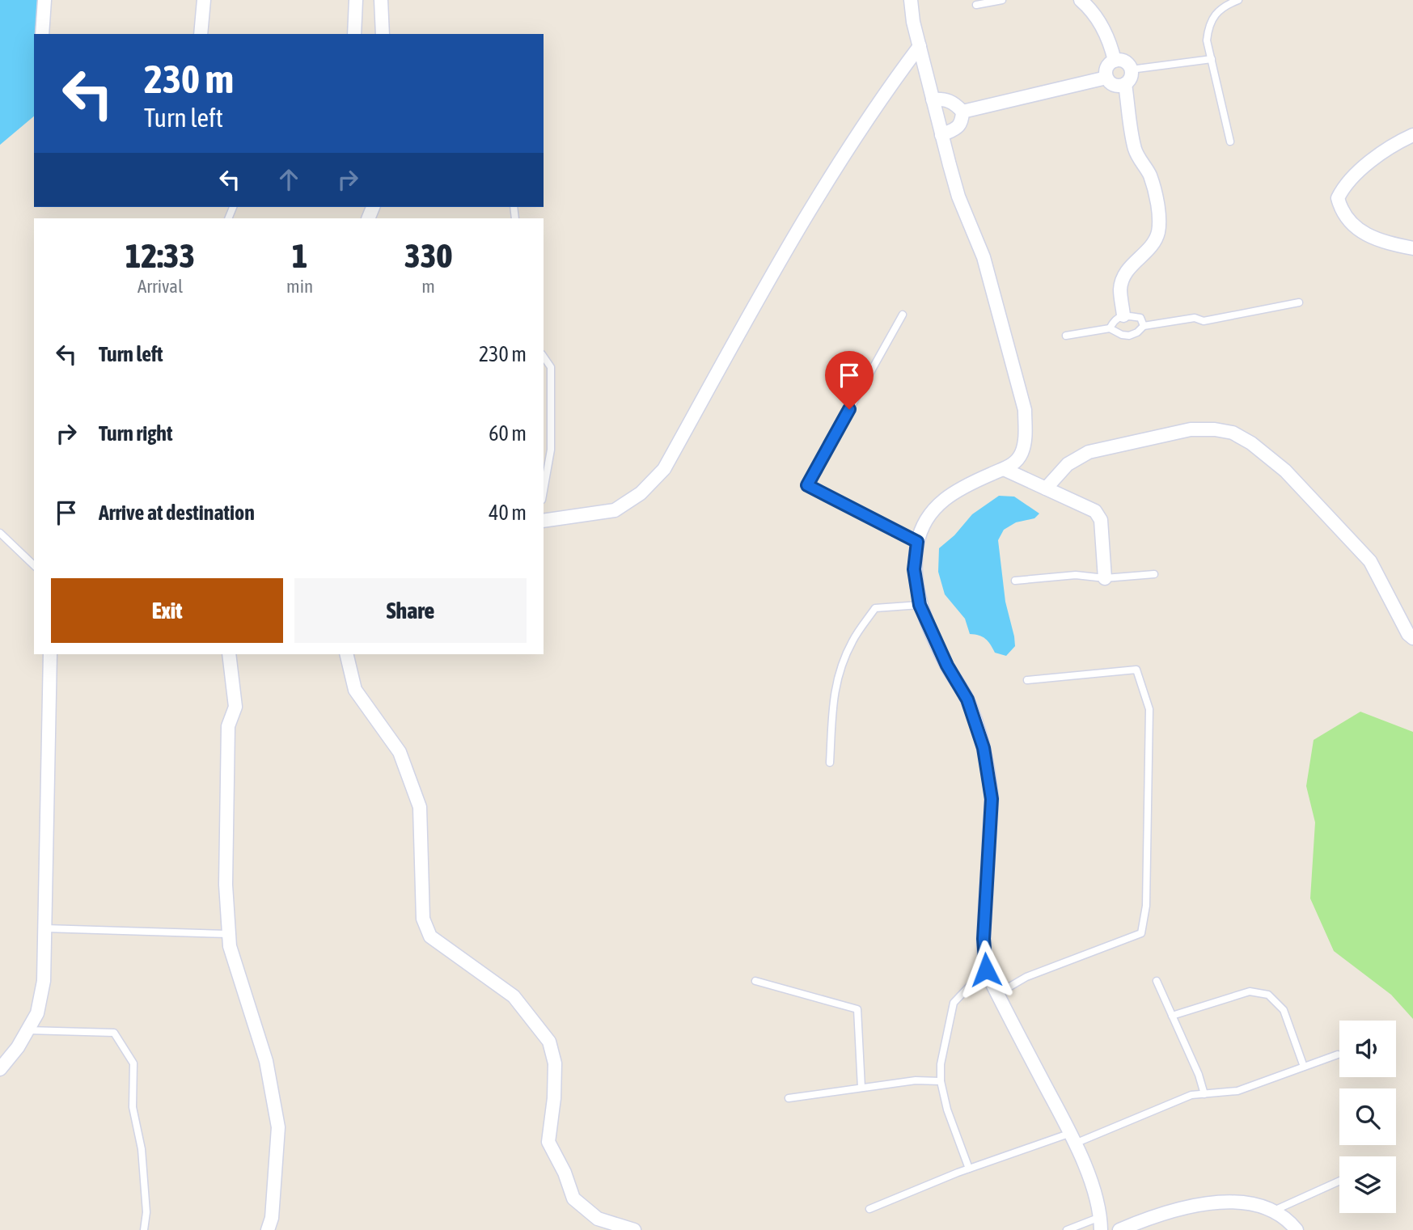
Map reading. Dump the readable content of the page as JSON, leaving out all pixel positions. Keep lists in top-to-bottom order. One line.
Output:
{"page":{"turn":["230 m","Turn left"],"eta":["12:33","Arrival","1","min","330","m"],"list":[{"name":"Turn left","value":"230 m"},{"name":"Turn right","value":"60 m"},{"name":"Arrive at destination","value":"40 m"}],"buttons":["Exit","Share"]}}
